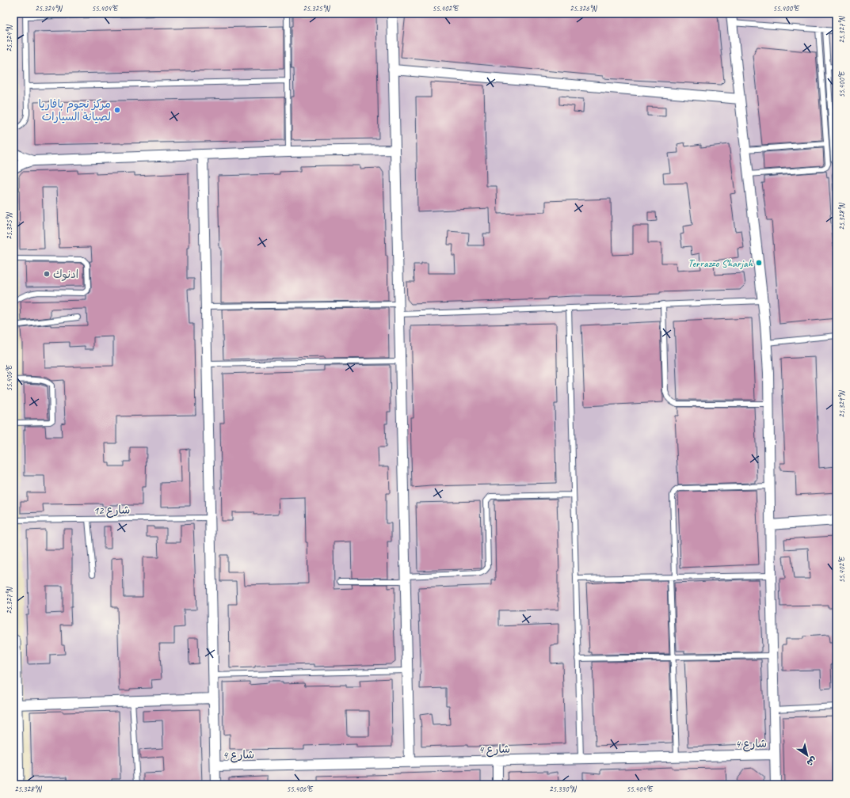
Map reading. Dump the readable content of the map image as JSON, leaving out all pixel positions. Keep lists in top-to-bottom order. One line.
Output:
{"streets":{"street":["شارع 4"],"lane":["شارع 12"]},"places":["مركز نجوم بافاريا لصيانة السيارات","Terrazzo Sharjah","ادنوك"],"north":"bottom right","coordinates":["25.324°N","55.404°E","25.325°N","55.402°E","25.326°N","55.400°E","25.327°N","25.328°N","55.406°E","25.329°N","25.330°N"]}
